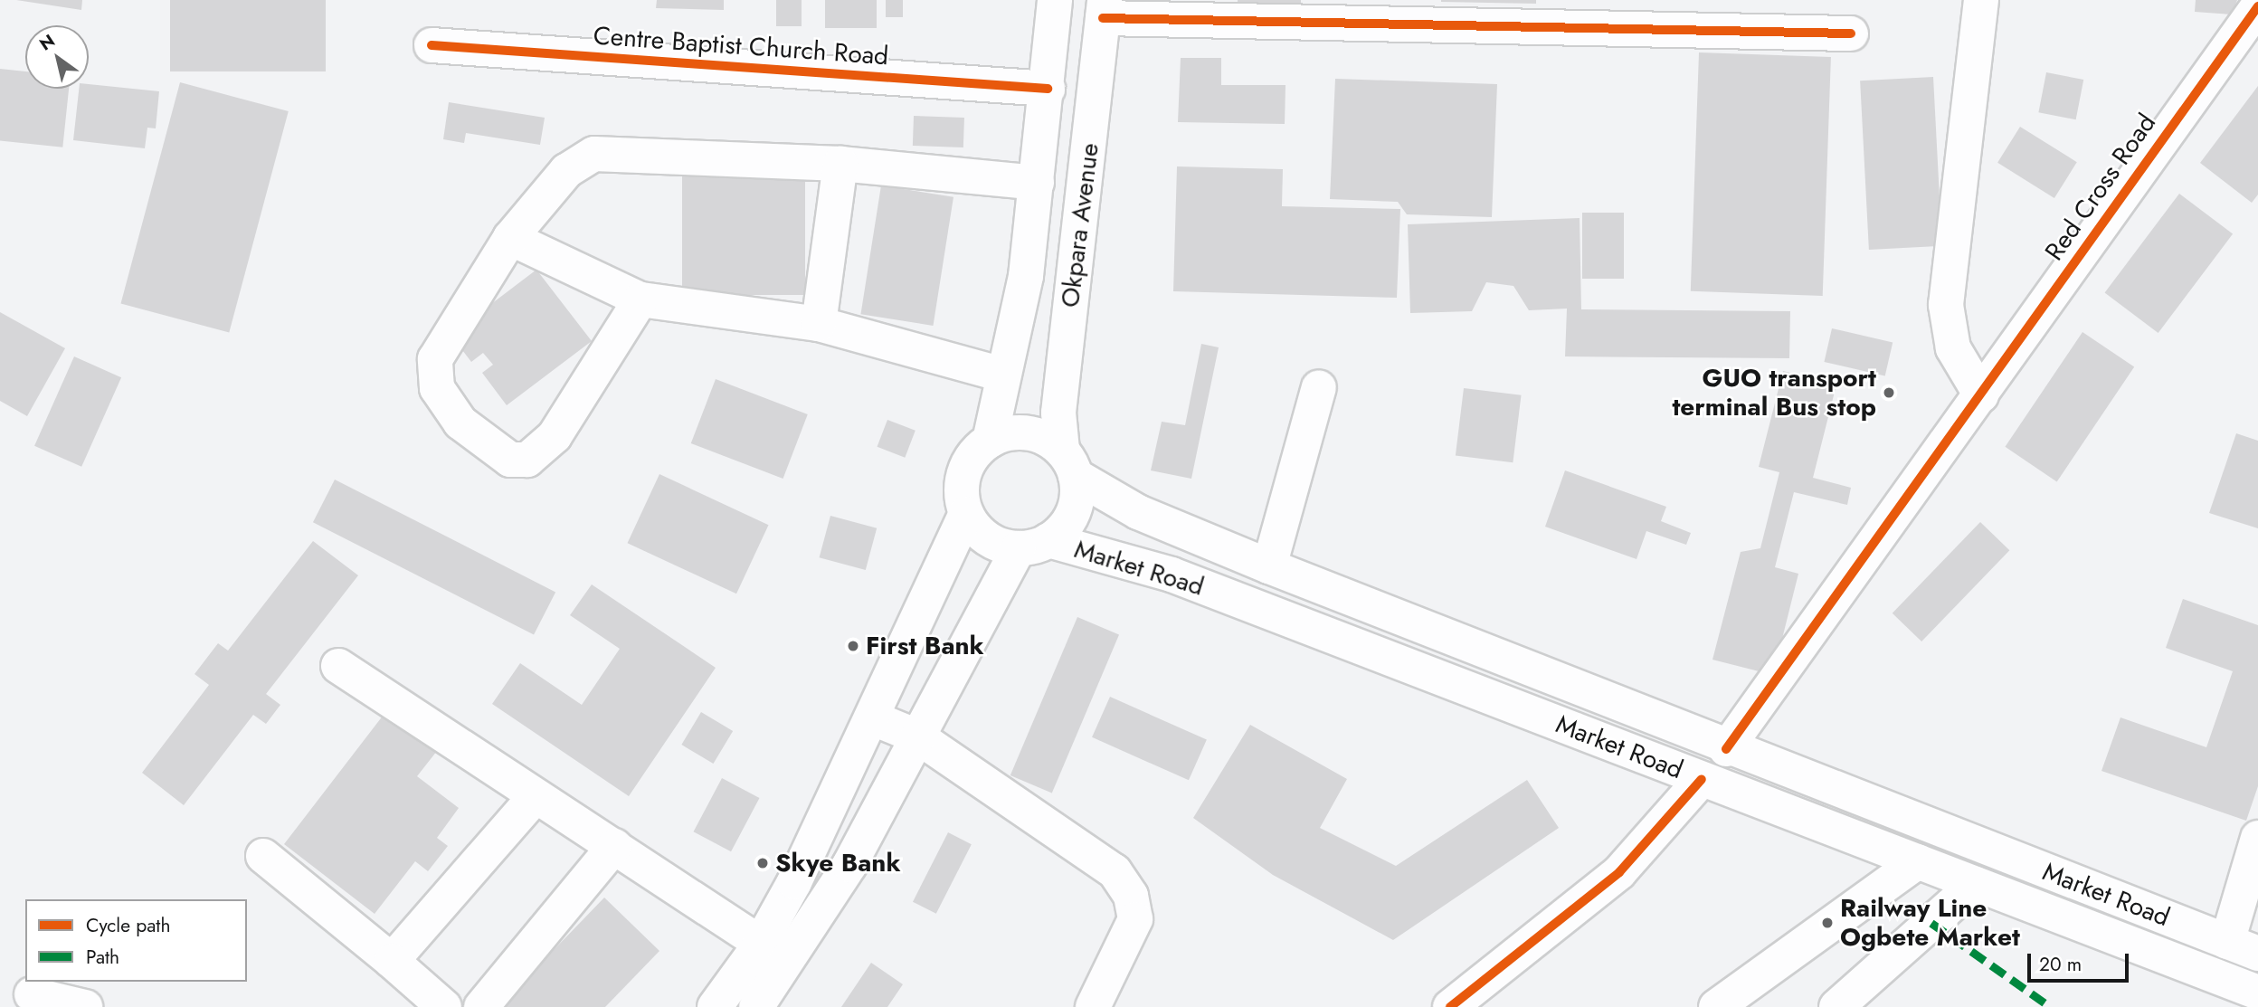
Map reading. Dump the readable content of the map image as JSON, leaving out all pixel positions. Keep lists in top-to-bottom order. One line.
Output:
{"streets":{"main road":["Centre Baptist Church Road","Red Cross Road","Okpara Avenue","Market Road"]},"crossings":[["Centre Baptist Church Road","Okpara Avenue"],["Red Cross Road","Market Road"],["Okpara Avenue","Market Road"]],"places":["GUO transport terminal Bus stop","First Bank","Skye Bank","Railway Line Ogbete Market"],"legend":["Cycle path","Path"],"scale_bar":"20 m","north":"top left"}
